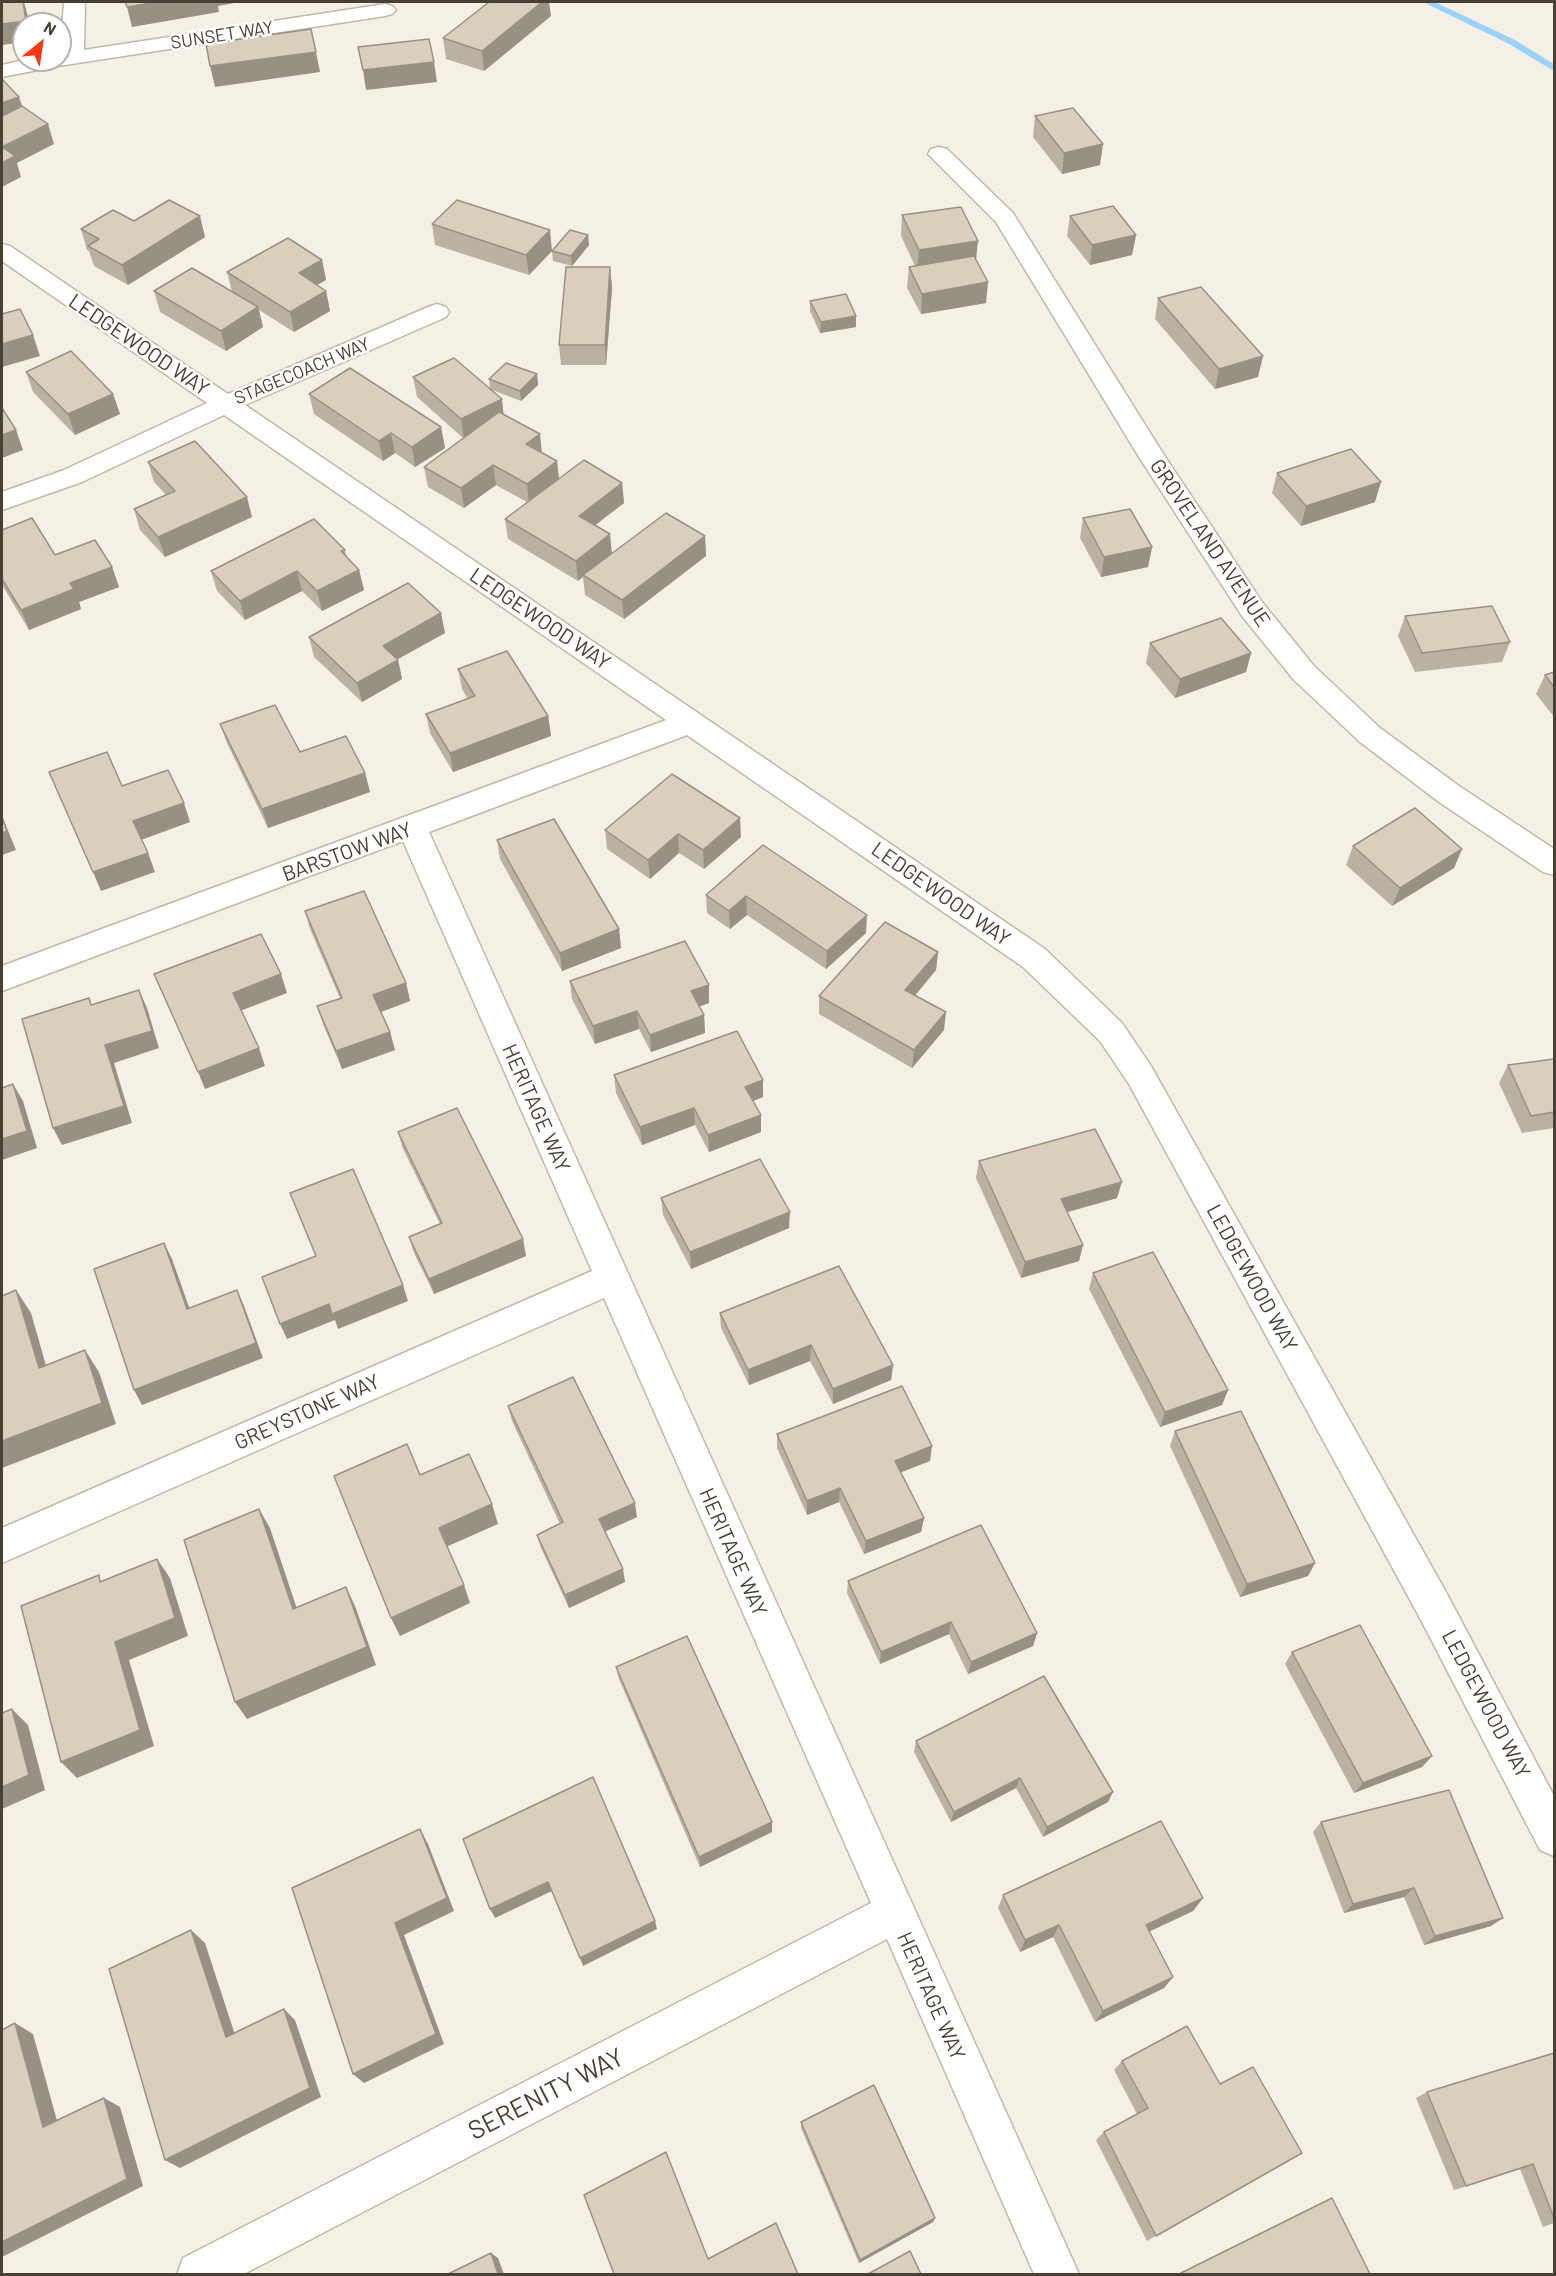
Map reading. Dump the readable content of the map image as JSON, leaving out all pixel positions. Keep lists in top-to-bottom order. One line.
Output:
{"streets":{"street":["SUNSET WAY","LEDGEWOOD WAY","STAGECOACH WAY","GROVELAND AVENUE","BARSTOW WAY","HERITAGE WAY","GREYSTONE WAY","SERENITY WAY"]},"crossings":[["LEDGEWOOD WAY","STAGECOACH WAY"],["LEDGEWOOD WAY","BARSTOW WAY"],["BARSTOW WAY","HERITAGE WAY"],["HERITAGE WAY","GREYSTONE WAY"],["HERITAGE WAY","SERENITY WAY"]],"north":"top right"}
